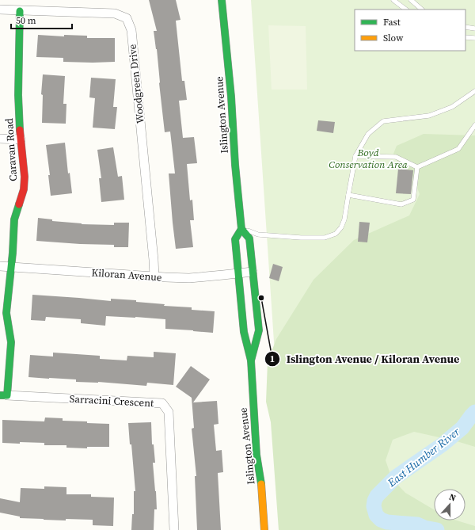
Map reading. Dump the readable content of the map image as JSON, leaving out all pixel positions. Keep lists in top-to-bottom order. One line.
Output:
{"streets":{"main road":["Islington Avenue","Caravan Road"],"street":["Woodgreen Drive","Kiloran Avenue","Sarracini Crescent"]},"crossings":[["Woodgreen Drive","Caravan Road"],["Woodgreen Drive","Kiloran Avenue"],["Islington Avenue","Kiloran Avenue"],["Caravan Road","Kiloran Avenue"],["Caravan Road","Sarracini Crescent"]],"water":["East Humber River"],"parks":["Boyd Conservation Area"],"places":["Islington Avenue / Kiloran Avenue"],"legend":["Fast","Slow"],"scale_bar":"50 m","north":"top"}
